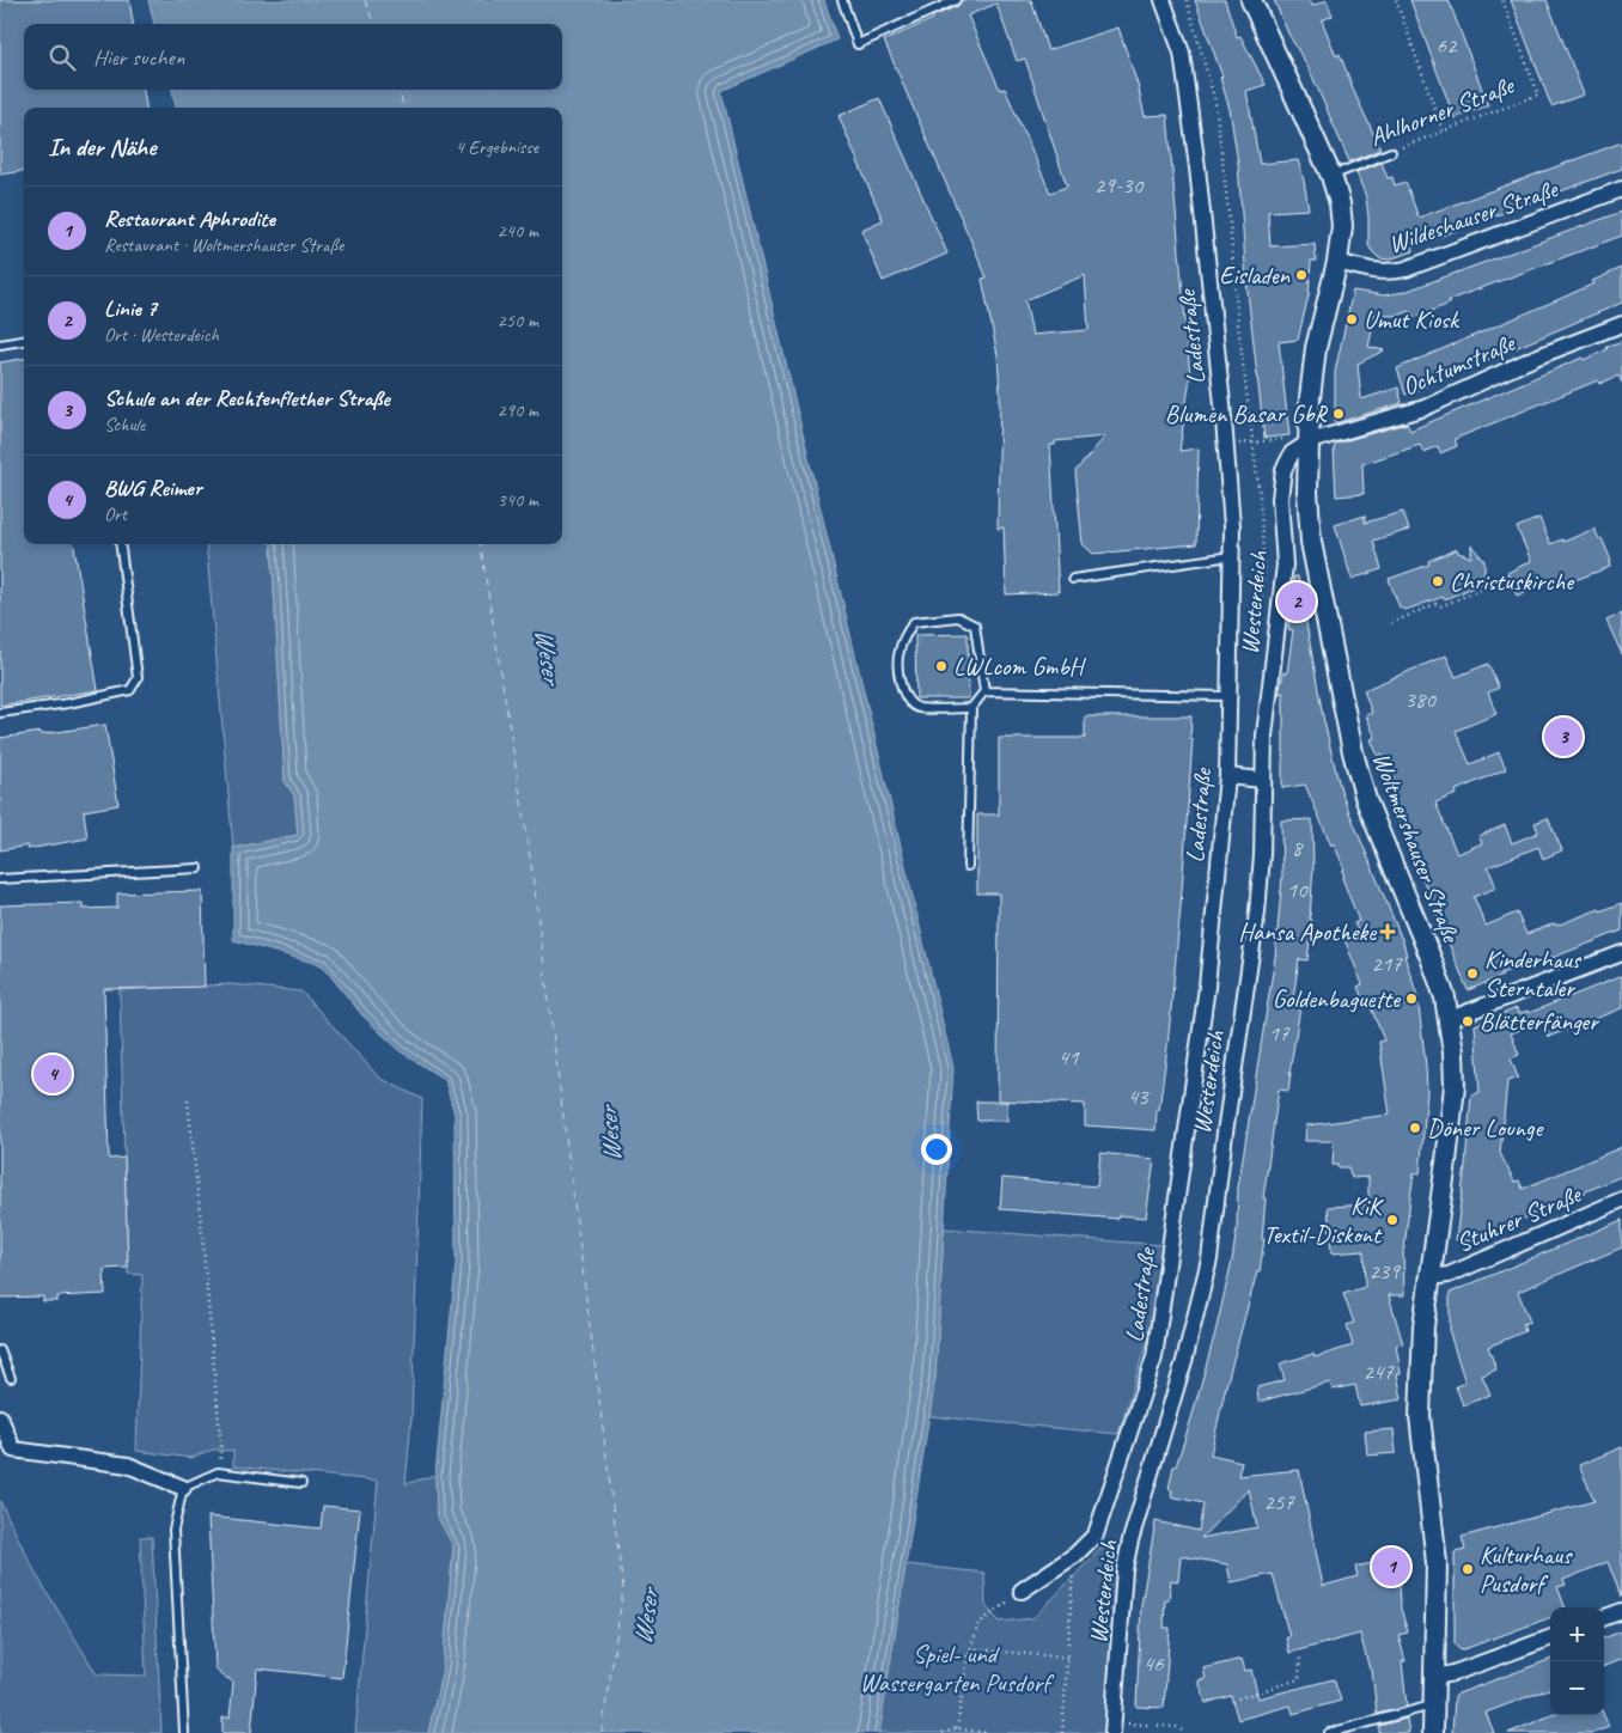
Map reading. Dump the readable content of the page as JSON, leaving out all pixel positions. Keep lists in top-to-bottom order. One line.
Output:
{"streets":{"street":["Wildeshauser Straße","Ladestraße","Ochtumstraße","Westerdeich","Woltmershauser Straße","Stuhrer Straße"],"lane":["Ahlhorner Straße"]},"crossings":[["Ahlhorner Straße","Woltmershauser Straße"],["Wildeshauser Straße","Woltmershauser Straße"],["Ochtumstraße","Westerdeich"],["Ochtumstraße","Woltmershauser Straße"],["Westerdeich","Woltmershauser Straße"],["Woltmershauser Straße","Stuhrer Straße"]],"water":["Weser"],"parks":["Spiel- und Wassergarten Pusdorf"],"places":{"other":["Eisladen","Umut Kiosk","Blumen Basar GbR","Christuskirche","LWLcom GmbH","Kinderhaus Sterntaler","Goldenbaguette","Blätterfänger","Döner Lounge","KiK Textil-Diskont","Kulturhaus Pusdorf"],"health":["Hansa Apotheke"]},"house_numbers":["62","29-30","380","8","10","217","17","41","43","239","247","257","46"],"page":{"search":"Hier suchen","heading":["In der Nähe","4 Ergebnisse"],"list":[{"mark":"1","name":"Restaurant Aphrodite","note":"Restaurant · Woltmershauser Straße","value":"240 m"},{"mark":"2","name":"Linie 7","note":"Ort · Westerdeich","value":"250 m"},{"mark":"3","name":"Schule an der Rechtenflether Straße","note":"Schule","value":"290 m"},{"mark":"4","name":"BWG Reimer","note":"Ort","value":"340 m"}],"pins":["2","3","4","1"],"map_buttons":["+","−"]}}
